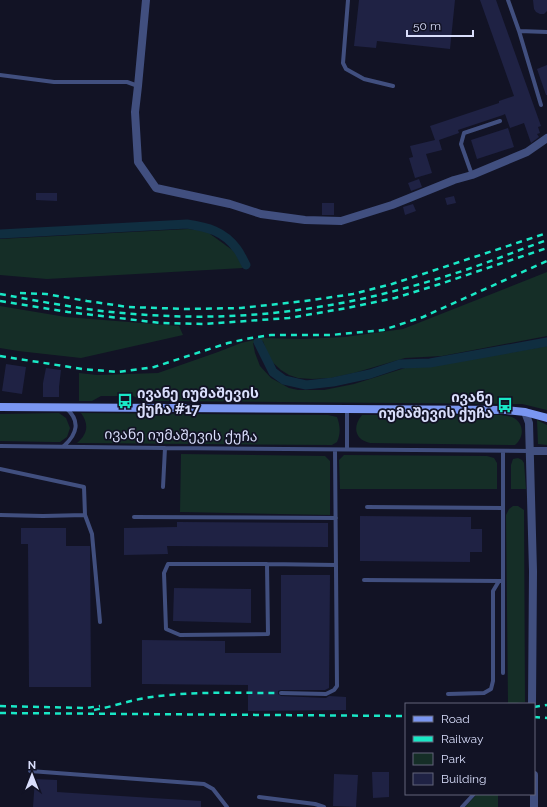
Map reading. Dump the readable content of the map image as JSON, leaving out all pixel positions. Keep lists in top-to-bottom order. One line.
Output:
{"streets":{"street":["ივანე იუმაშევის ქუჩა"]},"places":{"bus stop":["ივანე იუმაშევის ქუჩა #17","ივანე იუმაშევის ქუჩა"]},"legend":["Road","Railway","Park","Building"],"scale_bar":"50 m","north":"top"}
